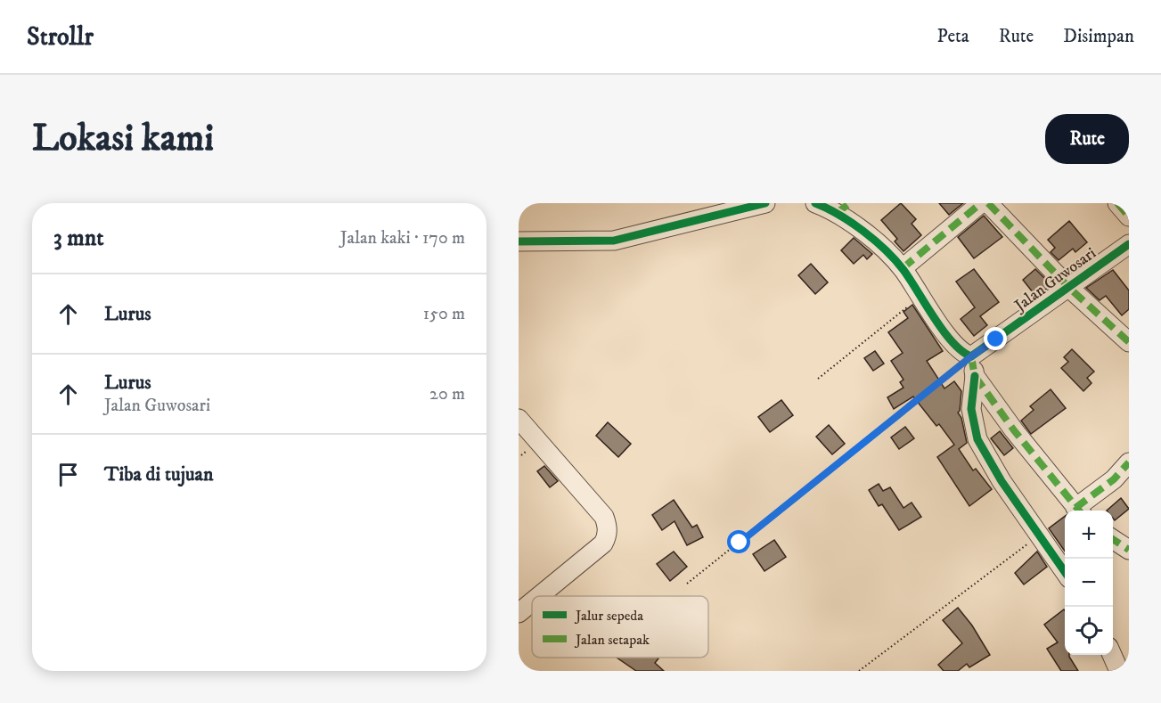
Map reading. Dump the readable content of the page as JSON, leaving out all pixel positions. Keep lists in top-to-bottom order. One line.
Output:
{"streets":{"street":["Jalan Guwosari"]},"legend":["Jalur sepeda","Jalan setapak"],"page":{"header":"Strollr","nav":["Peta","Rute","Disimpan"],"buttons":"Rute","title":"Lokasi kami","heading":["3 mnt","Jalan kaki · 170 m"],"list":[["Lurus","150 m"],["Lurus","Jalan Guwosari","20 m"],"Tiba di tujuan"],"map_buttons":["+","−"]}}
